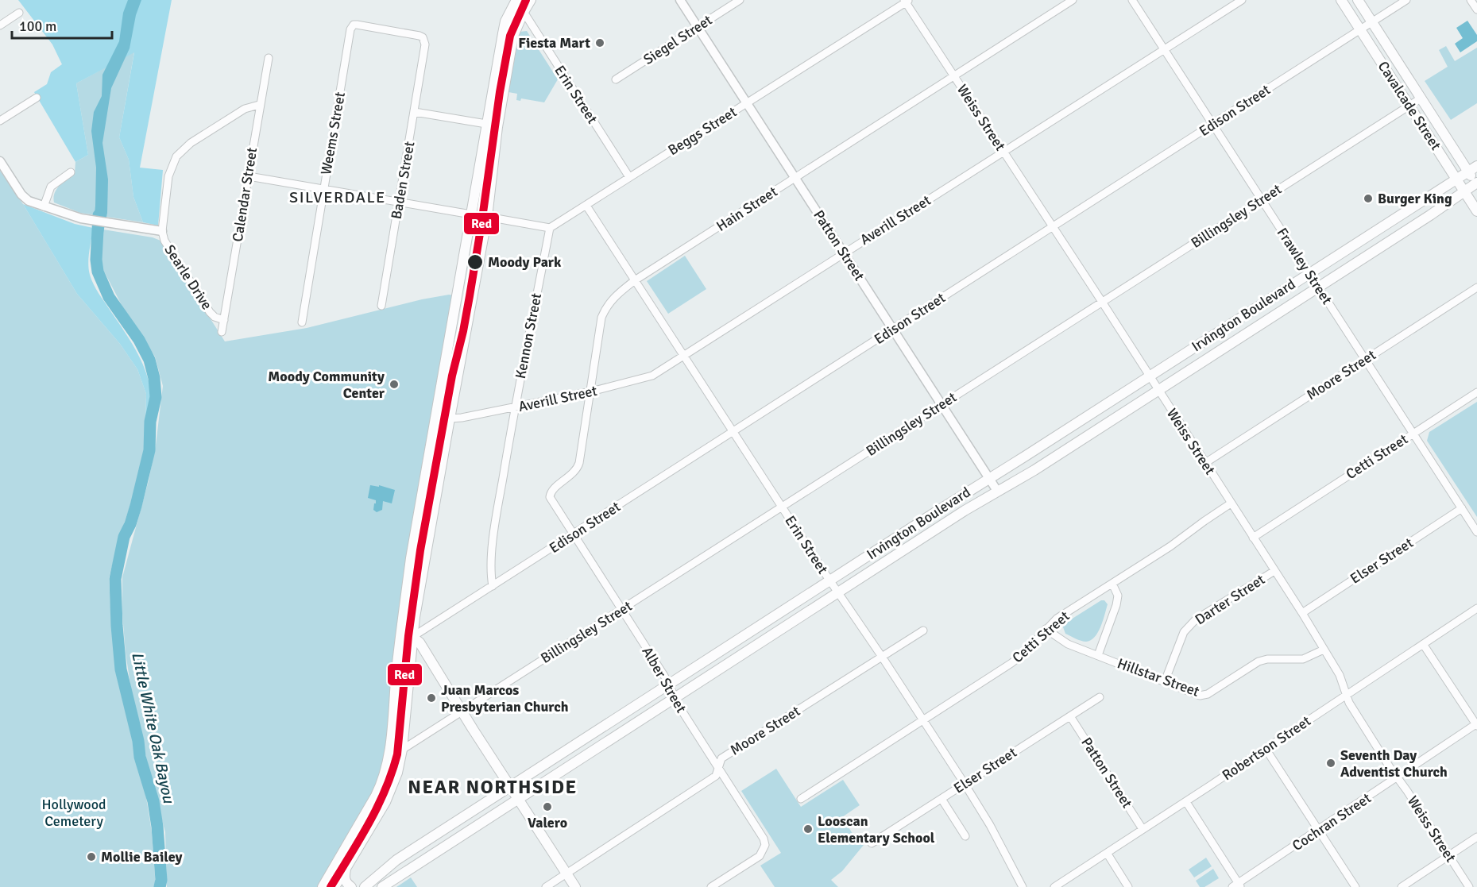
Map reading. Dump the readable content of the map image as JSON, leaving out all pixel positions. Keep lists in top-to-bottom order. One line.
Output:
{"streets":{"main road":["Cavalcade Street","Irvington Boulevard"],"street":["Siegel Street","Erin Street","Edison Street","Weiss Street","Beggs Street","Weems Street","Baden Street","Calendar Street","Hain Street","Billingsley Street","Averill Street","Patton Street","Frawley Street","Searle Drive","Kennon Street","Moore Street","Cetti Street","Elser Street","Darter Street","Hillstar Street","Alber Street","Robertson Street","Cochran Street"]},"crossings":[["Siegel Street","Patton Street"],["Erin Street","Edison Street"],["Erin Street","Beggs Street"],["Erin Street","Hain Street"],["Erin Street","Billingsley Street"],["Erin Street","Averill Street"],["Erin Street","Irvington Boulevard"],["Erin Street","Moore Street"],["Erin Street","Cetti Street"],["Erin Street","Elser Street"],["Cavalcade Street","Edison Street"],["Cavalcade Street","Billingsley Street"],["Cavalcade Street","Irvington Boulevard"],["Edison Street","Weiss Street"],["Edison Street","Patton Street"],["Edison Street","Frawley Street"],["Edison Street","Kennon Street"],["Edison Street","Alber Street"],["Weiss Street","Beggs Street"],["Weiss Street","Hain Street"],["Weiss Street","Billingsley Street"],["Weiss Street","Averill Street"],["Weiss Street","Irvington Boulevard"],["Weiss Street","Moore Street"],["Weiss Street","Cetti Street"],["Weiss Street","Elser Street"],["Weiss Street","Darter Street"],["Weiss Street","Hillstar Street"],["Weiss Street","Robertson Street"],["Weiss Street","Cochran Street"],["Beggs Street","Patton Street"],["Beggs Street","Kennon Street"],["Weems Street","Baden Street"],["Calendar Street","Searle Drive"],["Hain Street","Averill Street"],["Hain Street","Patton Street"],["Hain Street","Alber Street"],["Billingsley Street","Patton Street"],["Billingsley Street","Frawley Street"],["Billingsley Street","Alber Street"],["Averill Street","Patton Street"],["Averill Street","Frawley Street"],["Averill Street","Kennon Street"],["Patton Street","Irvington Boulevard"],["Patton Street","Elser Street"],["Patton Street","Robertson Street"],["Frawley Street","Irvington Boulevard"],["Frawley Street","Moore Street"],["Frawley Street","Cetti Street"],["Frawley Street","Elser Street"],["Irvington Boulevard","Alber Street"],["Moore Street","Alber Street"],["Cetti Street","Hillstar Street"],["Darter Street","Hillstar Street"]],"districts":["SILVERDALE","NEAR NORTHSIDE"],"water":["Little White Oak Bayou"],"parks":["Hollywood Cemetery"],"places":["Fiesta Mart","Burger King","Moody Park","Moody Community Center","Juan Marcos Presbyterian Church","Seventh Day Adventist Church","Valero","Looscan Elementary School","Mollie Bailey"],"lines":["transit line Red"],"scale_bar":"100 m"}
